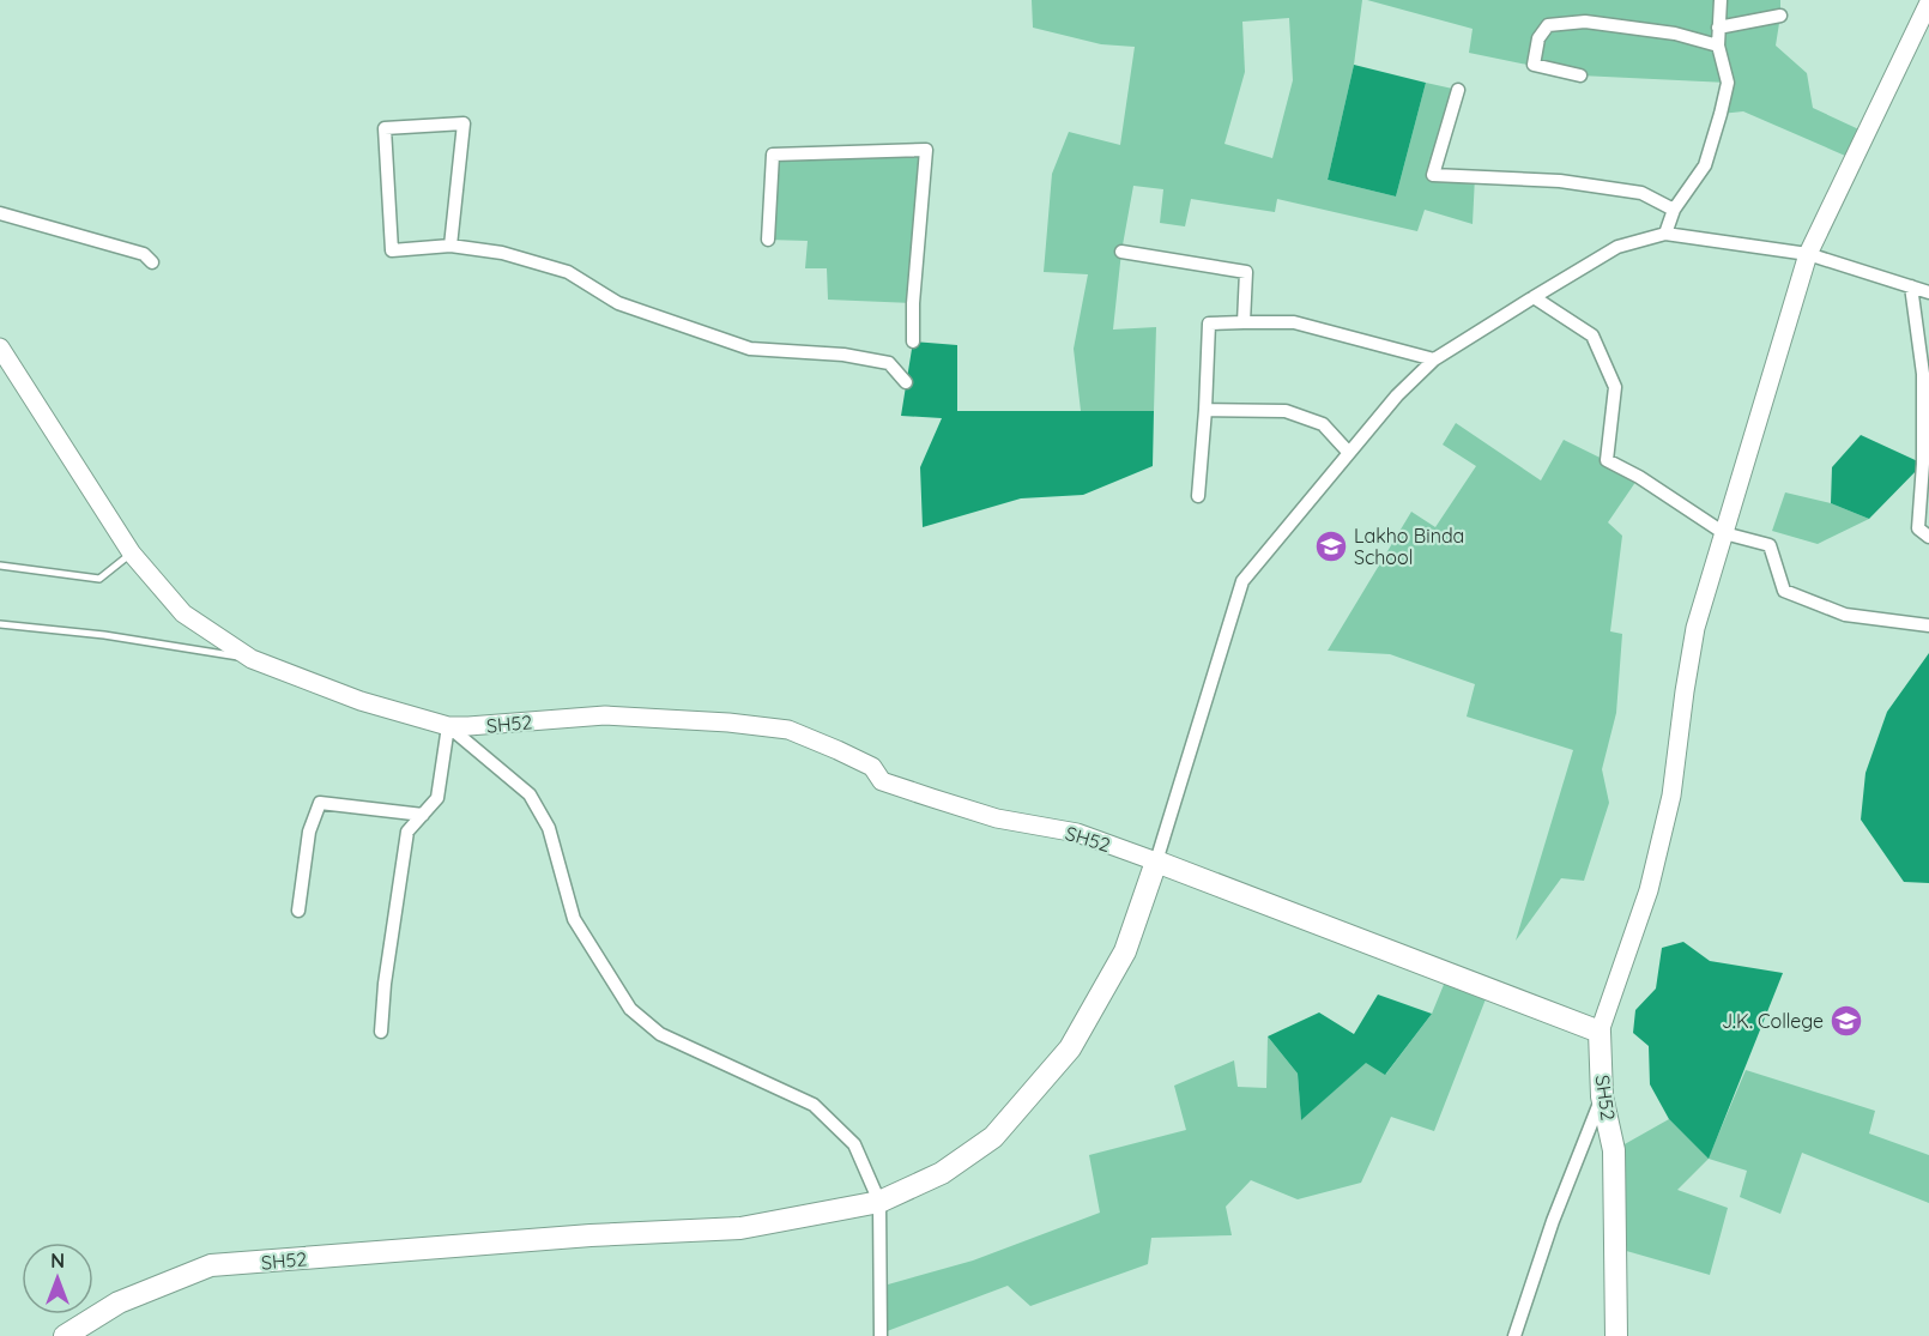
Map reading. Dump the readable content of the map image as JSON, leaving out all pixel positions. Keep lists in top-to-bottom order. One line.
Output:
{"streets":{"main road":["SH52"]},"places":{"school or university":["Lakho Binda School","J.K. College"]},"north":"top"}
